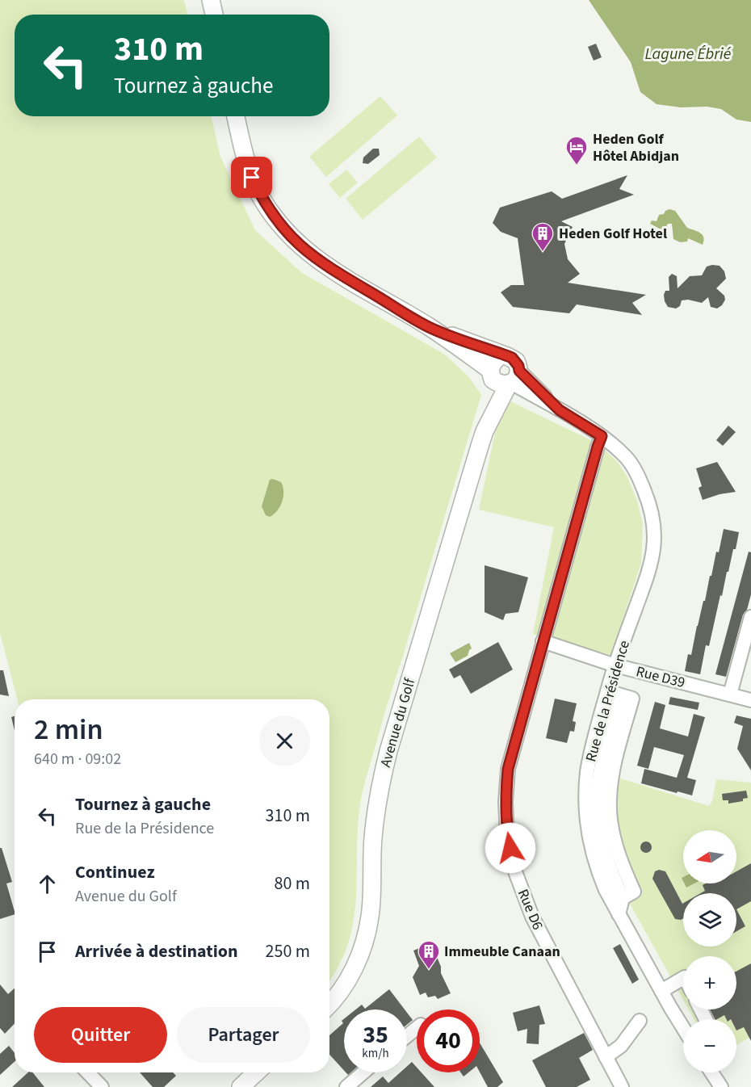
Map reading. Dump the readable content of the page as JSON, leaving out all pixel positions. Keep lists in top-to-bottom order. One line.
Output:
{"streets":{"main road":["Avenue du Golf"],"street":["Rue D39","Rue de la Présidence","Rue D6"]},"crossings":[["Rue D39","Rue de la Présidence"],["Rue D39","Rue D6"],["Rue de la Présidence","Avenue du Golf"],["Rue de la Présidence","Rue D6"]],"water":["Lagune Ébrié"],"places":{"hotel":["Heden Golf Hôtel Abidjan"],"building":["Heden Golf Hotel","Immeuble Canaan"]},"north":"left","page":{"turn":["310 m","Tournez à gauche"],"heading":["2 min","640 m · 09:02"],"list":[{"name":"Tournez à gauche","note":"Rue de la Présidence","value":"310 m"},{"name":"Continuez","note":"Avenue du Golf","value":"80 m"},{"name":"Arrivée à destination","value":"250 m"}],"map_buttons":["+","−"],"buttons":["Quitter","Partager"],"speed":"35 km/h","limit":"40"}}
